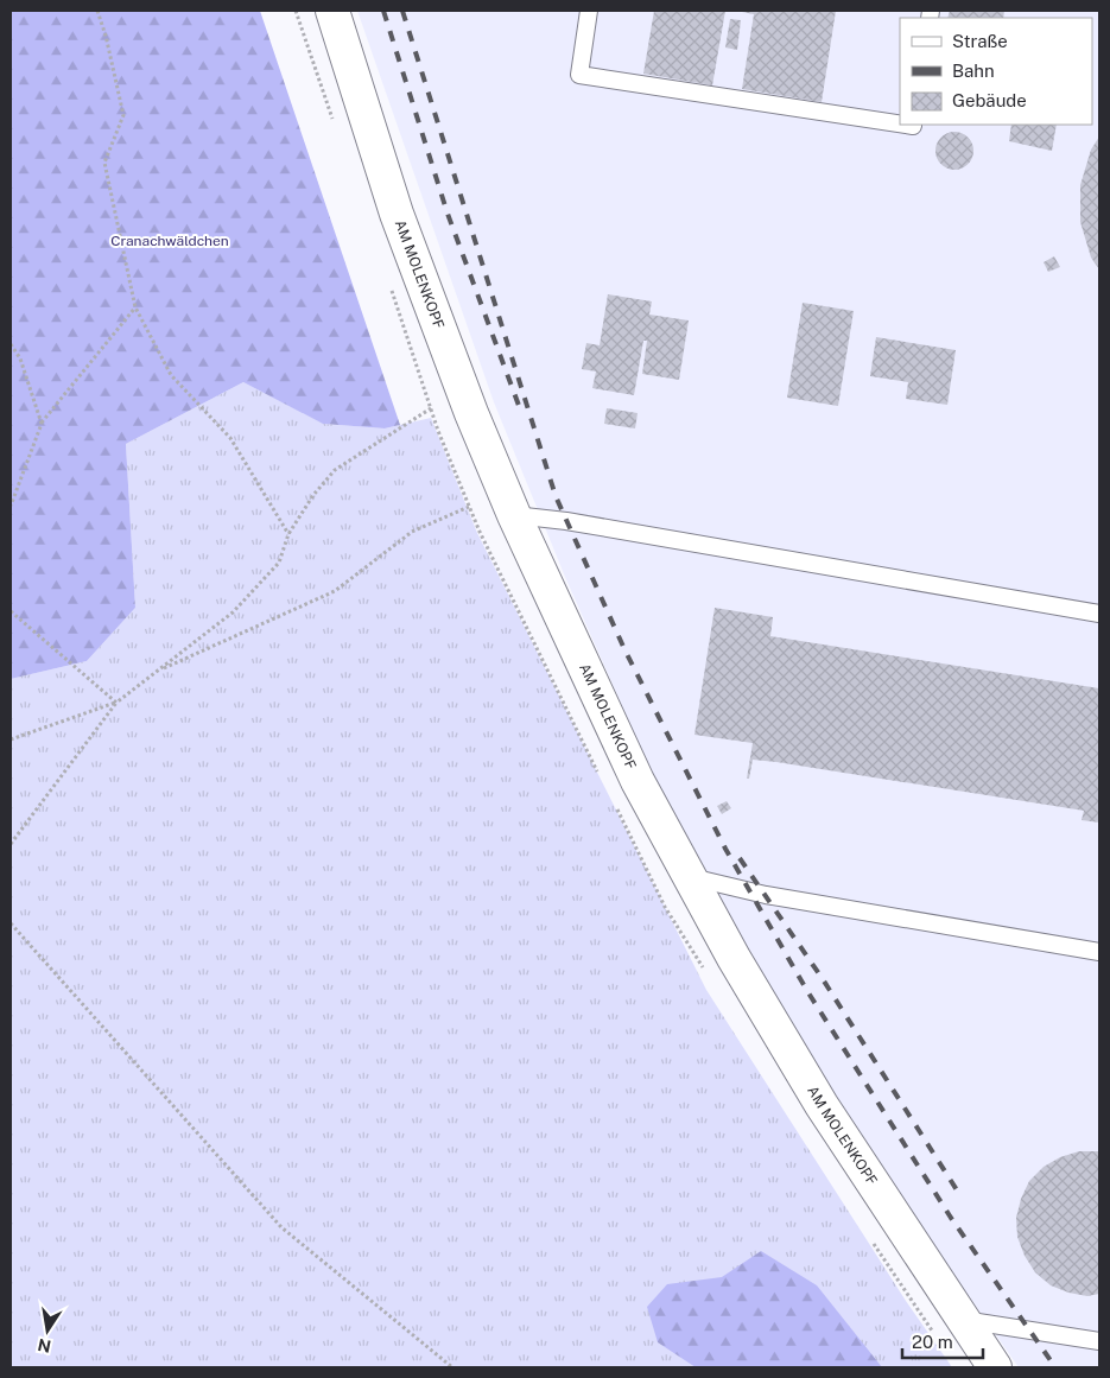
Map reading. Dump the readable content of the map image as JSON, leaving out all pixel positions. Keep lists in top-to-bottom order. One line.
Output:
{"streets":{"street":["AM MOLENKOPF"]},"parks":["Cranachwäldchen"],"legend":["Straße","Bahn","Gebäude"],"scale_bar":"20 m","north":"bottom"}
